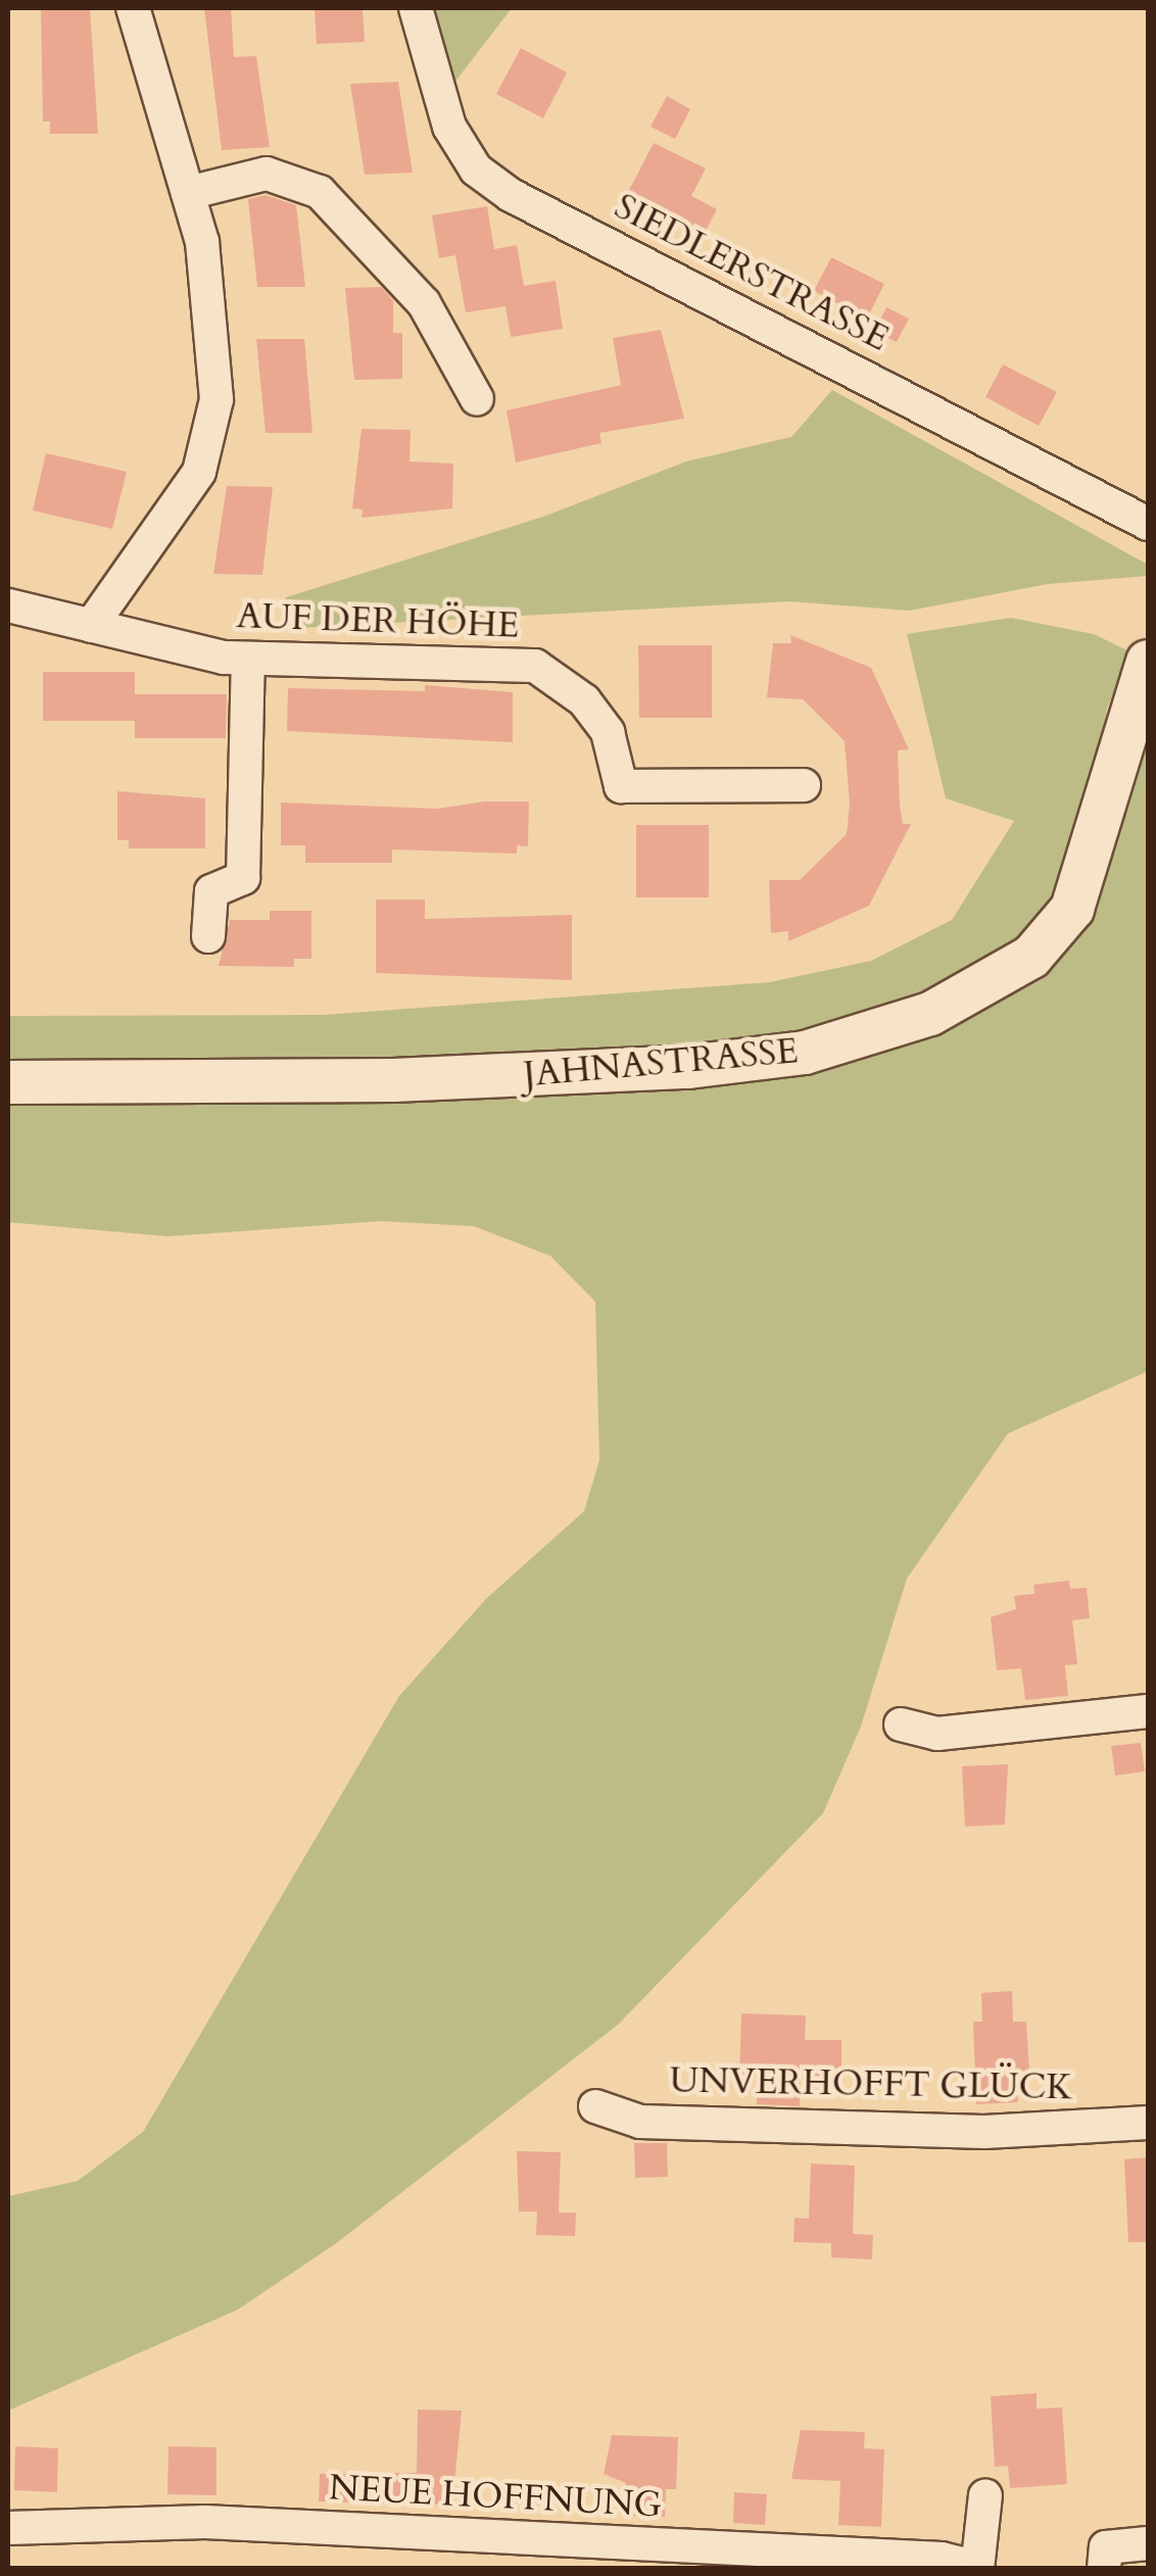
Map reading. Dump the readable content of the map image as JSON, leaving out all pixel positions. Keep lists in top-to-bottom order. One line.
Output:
{"streets":{"street":["SIEDLERSTRASSE","AUF DER HÖHE","JAHNASTRASSE","UNVERHOFFT GLÜCK","NEUE HOFFNUNG"]}}
